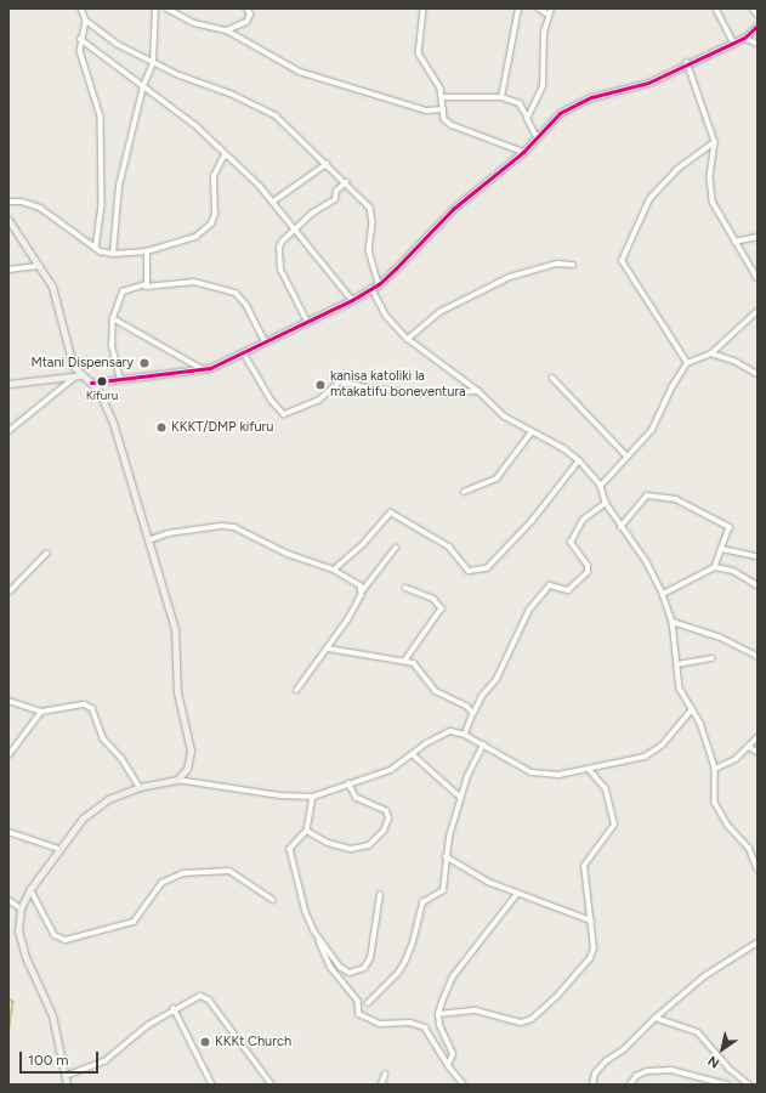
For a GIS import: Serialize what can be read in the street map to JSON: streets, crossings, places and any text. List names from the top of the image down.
{
  "places": [
    "Mtani Dispensary",
    "Kifuru",
    "kanisa katoliki la mtakatifu boneventura",
    "KKKT/DMP kifuru",
    "KKKt Church"
  ],
  "scale_bar": "100 m",
  "north": "bottom left"
}
